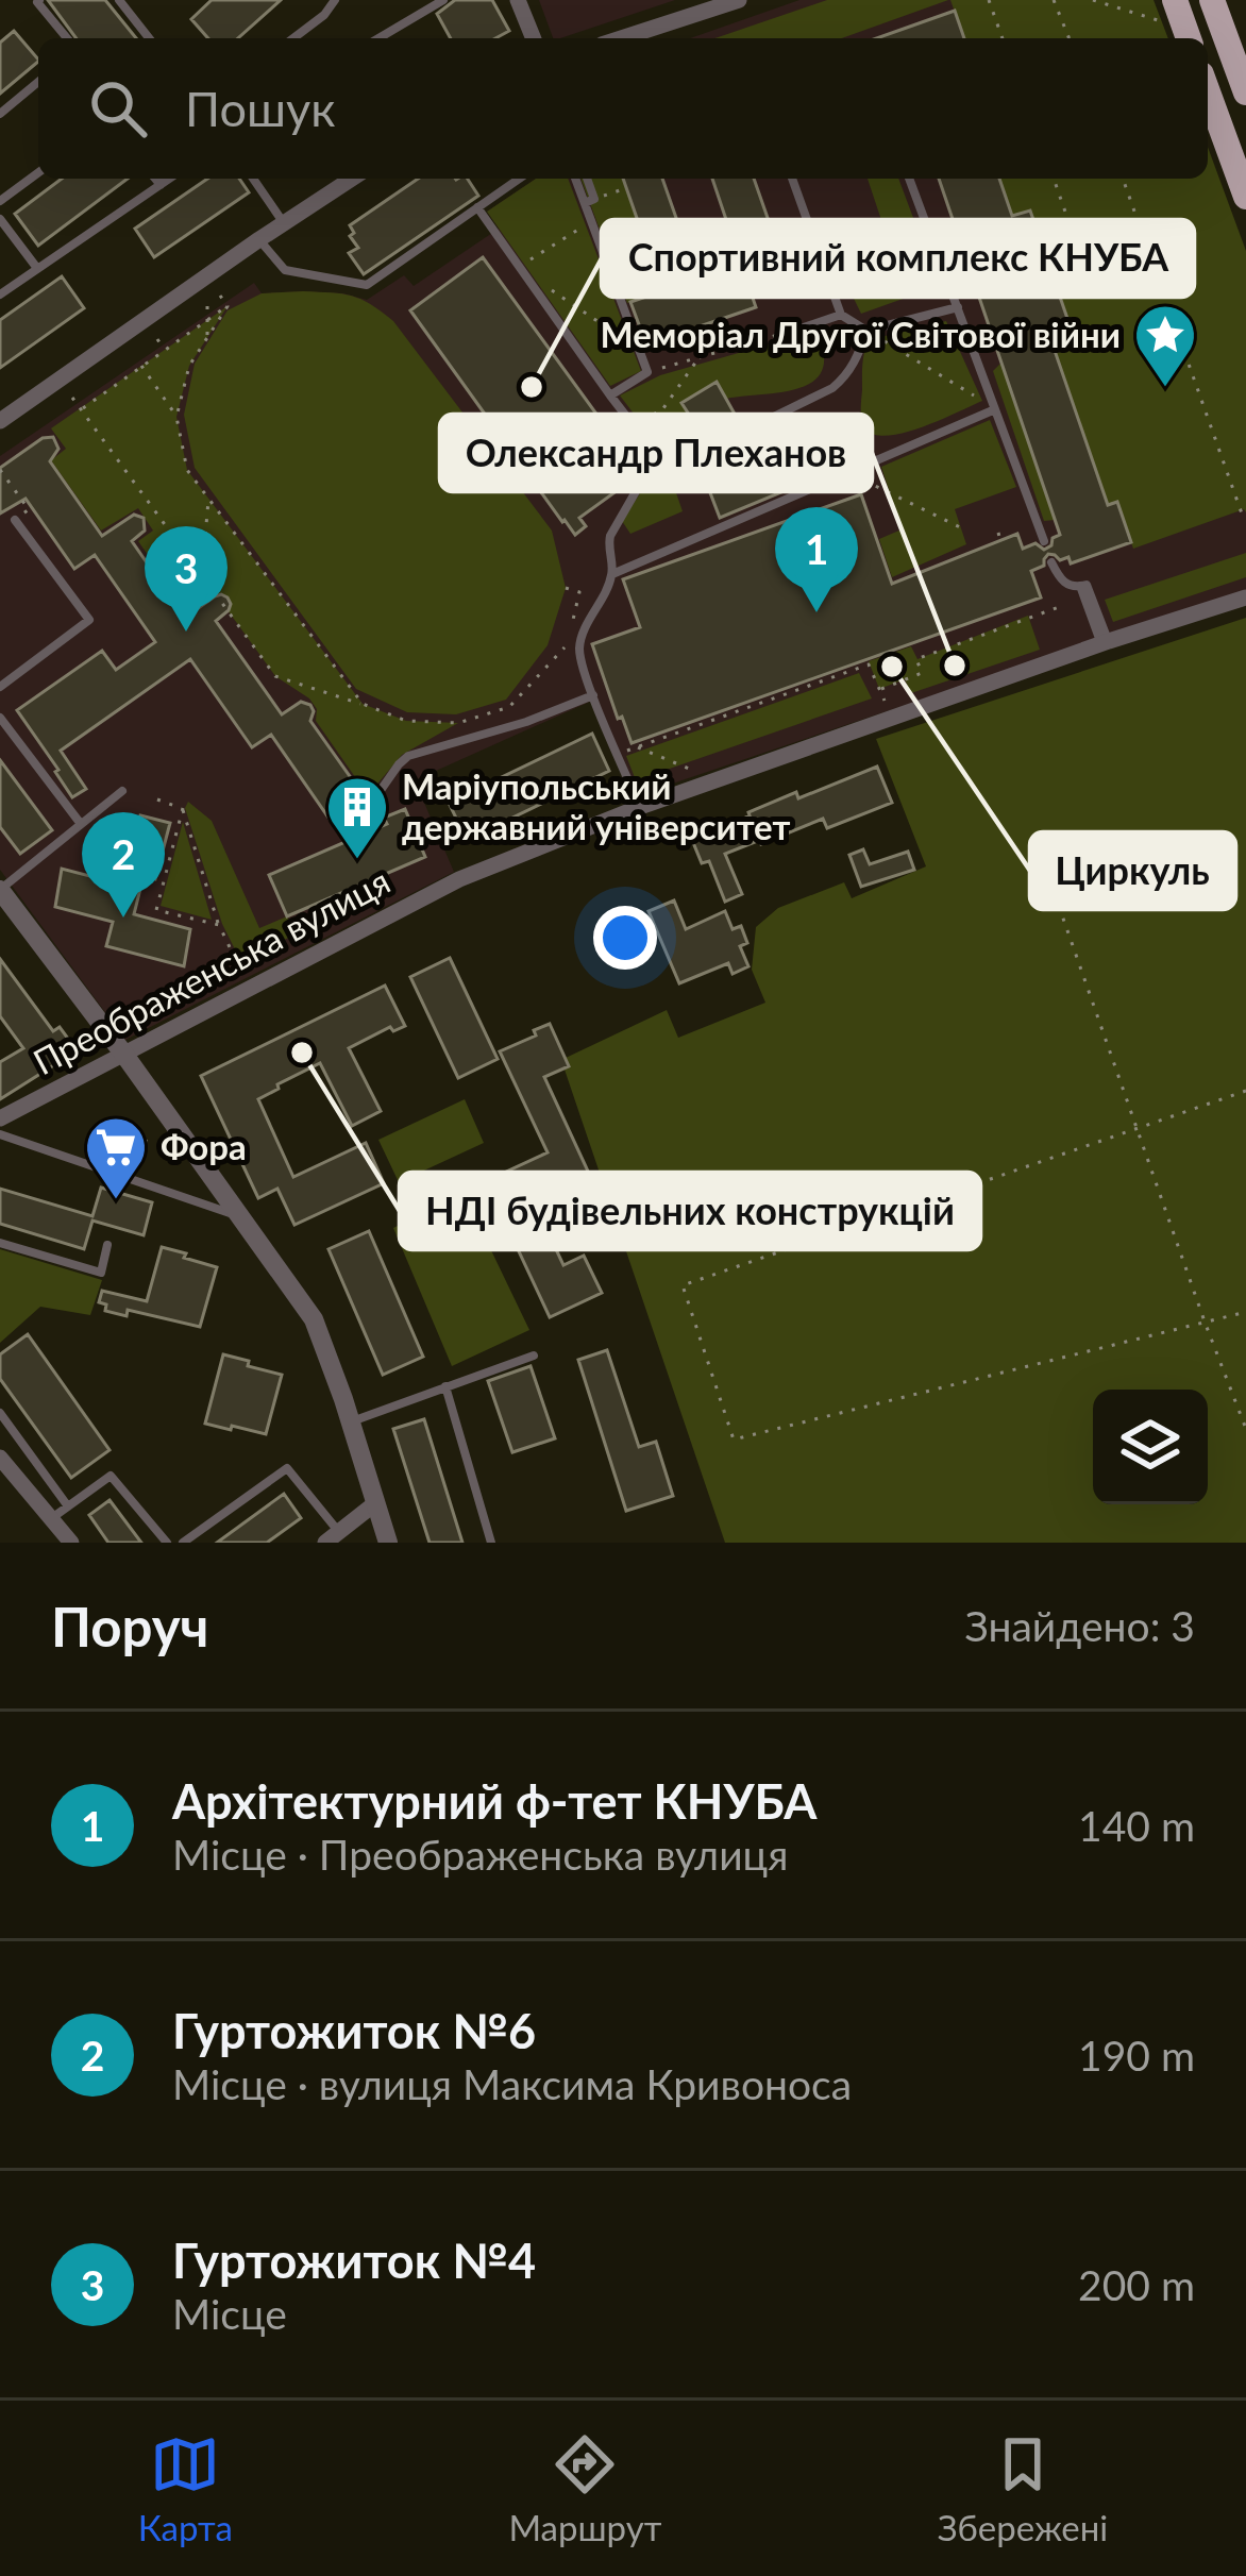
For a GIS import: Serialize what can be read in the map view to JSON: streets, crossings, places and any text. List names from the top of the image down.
{
  "streets": {
    "street": ["Преображенська вулиця"]
  },
  "places": {
    "other": [
      "Спортивний комплекс КНУБА",
      "Олександр Плеханов",
      "Циркуль",
      "НДІ будівельних конструкцій"
    ],
    "place": ["Меморіал Другої Світової війни"],
    "building": ["Маріупольський державний університет"],
    "supermarket": ["Фора"]
  },
  "page": {
    "search": "Пошук",
    "pins": ["1", "3", "2"],
    "heading": ["Поруч", "Знайдено: 3"],
    "list": [
      {
        "mark": "1",
        "name": "Архітектурний ф-тет КНУБА",
        "note": "Місце · Преображенська вулиця",
        "value": "140 m"
      },
      {
        "mark": "2",
        "name": "Гуртожиток №6",
        "note": "Місце · вулиця Максима Кривоноса",
        "value": "190 m"
      },
      {
        "mark": "3",
        "name": "Гуртожиток №4",
        "note": "Місце",
        "value": "200 m"
      }
    ],
    "nav": ["Карта", "Маршрут", "Збережені"]
  }
}
